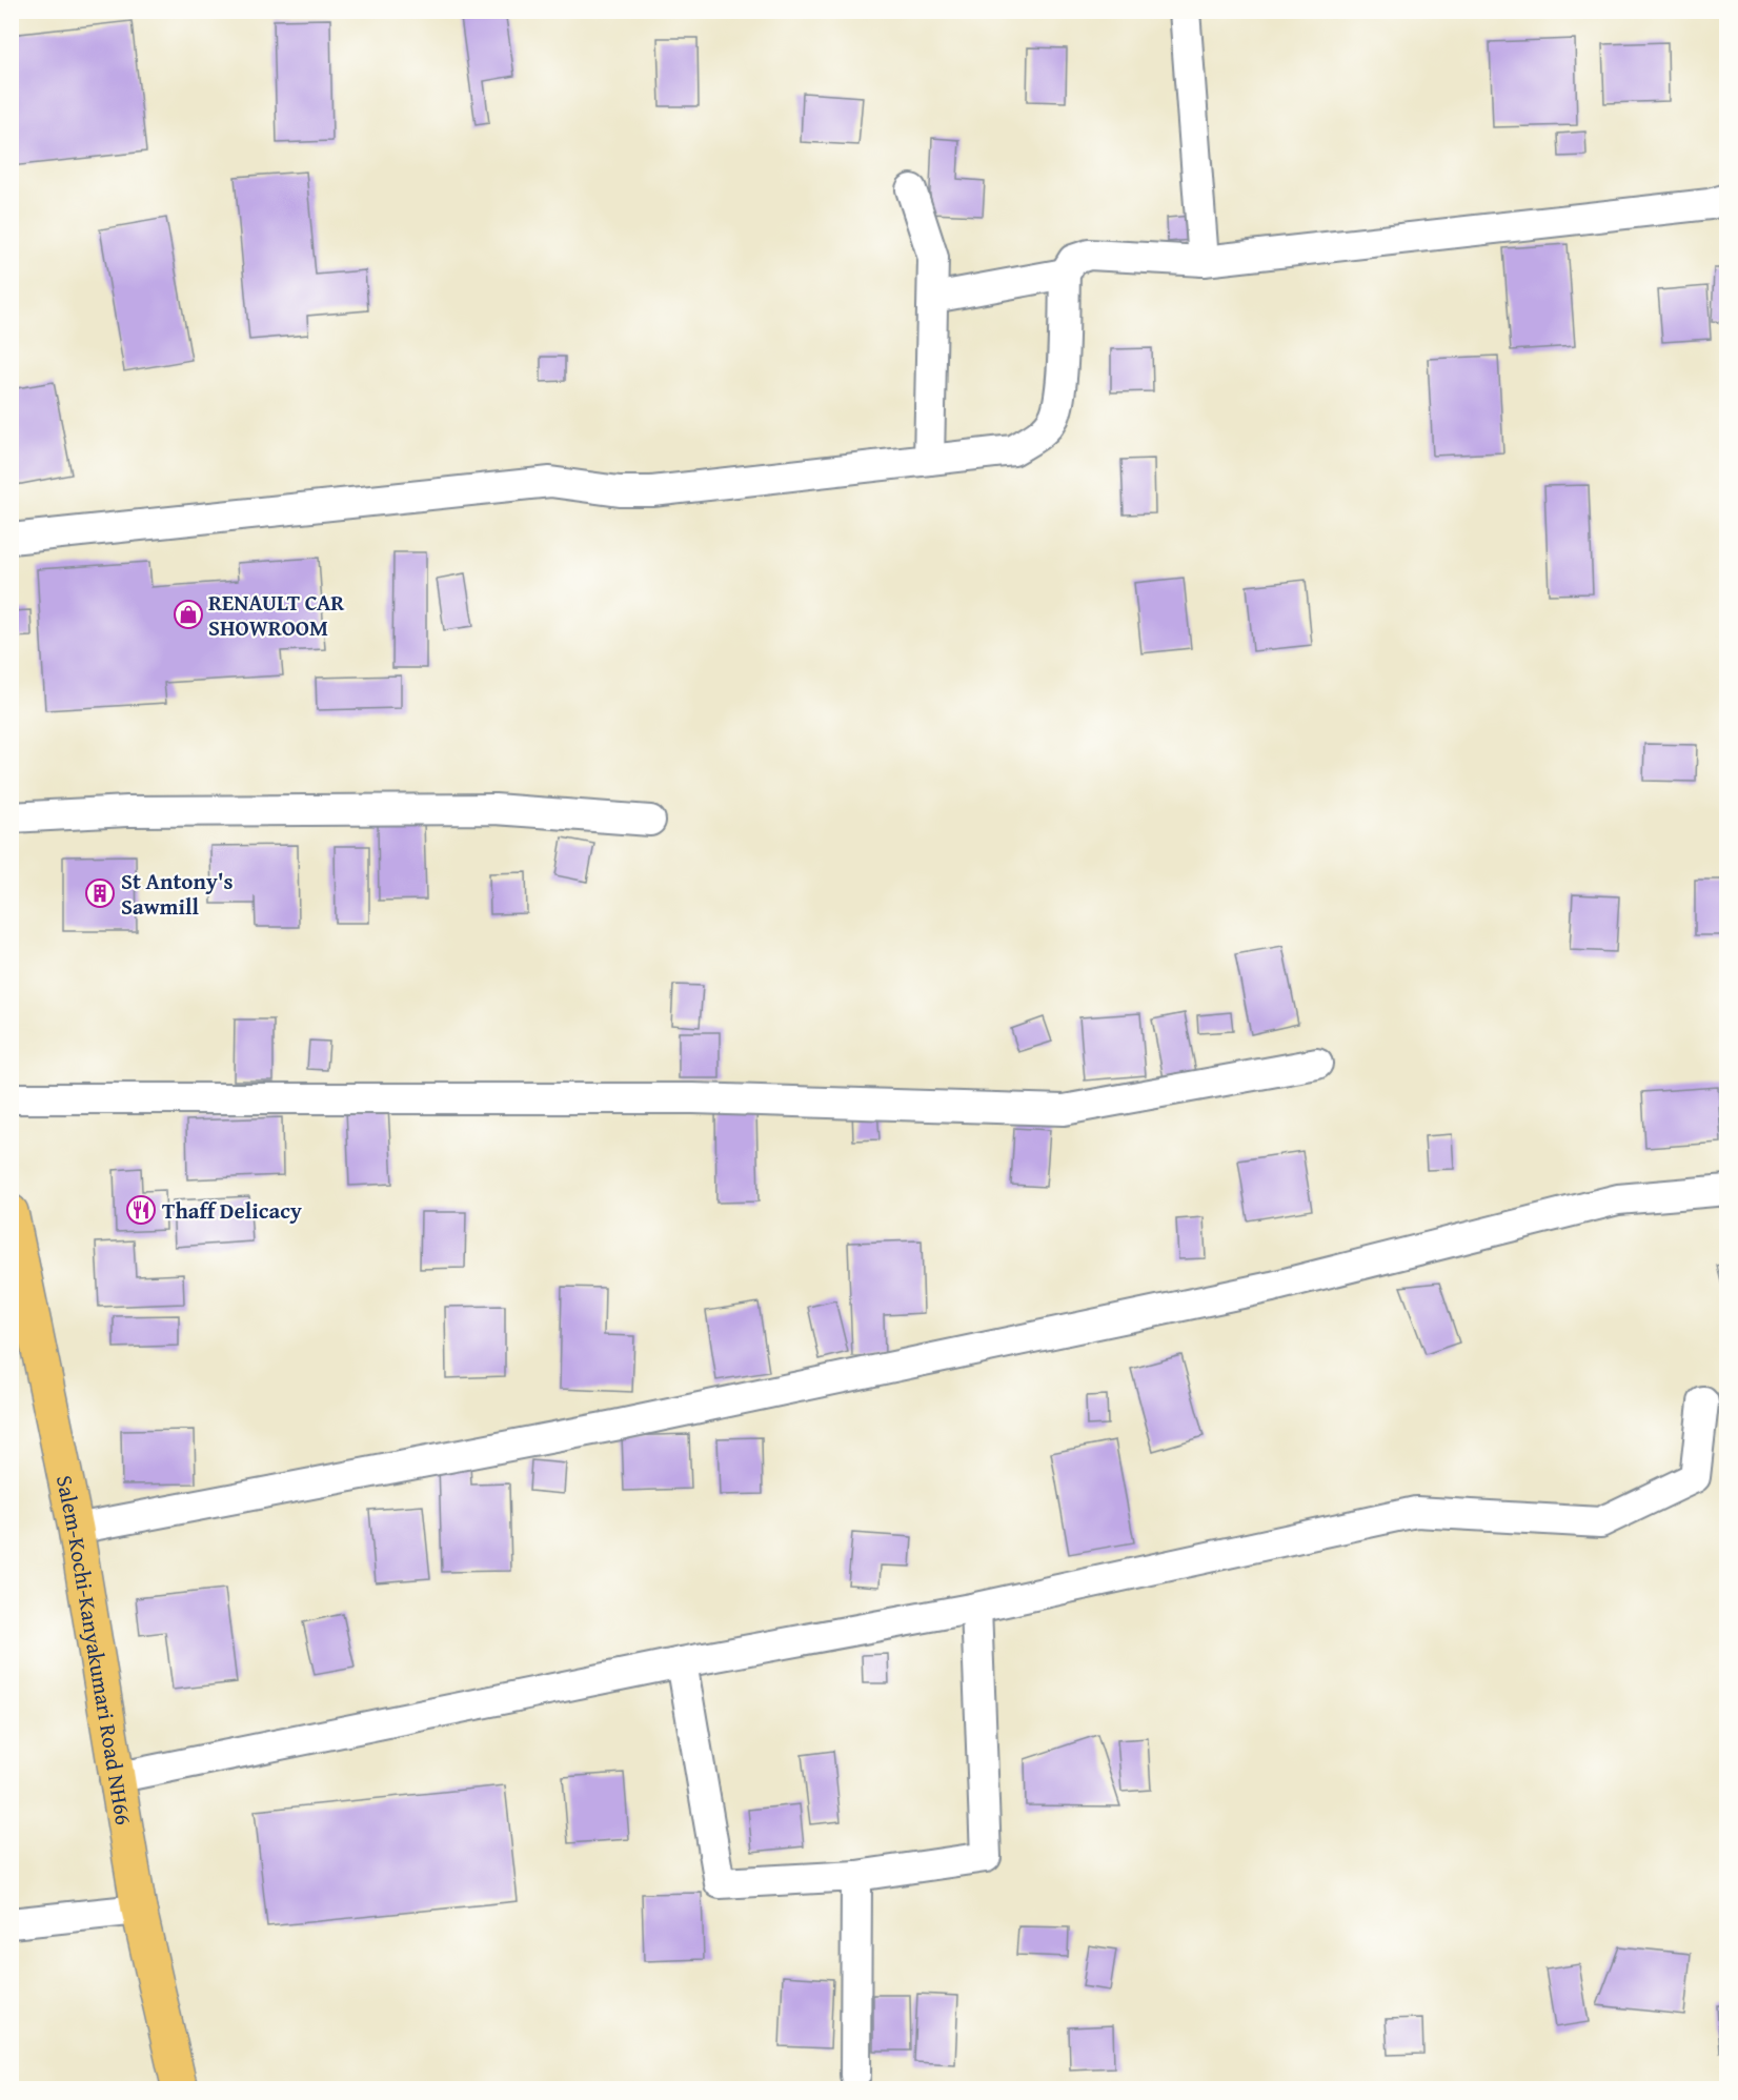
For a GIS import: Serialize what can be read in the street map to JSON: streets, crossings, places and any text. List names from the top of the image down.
{
  "streets": {
    "highway": ["Salem-Kochi-Kanyakumari Road NH66"]
  },
  "places": {
    "shop": ["RENAULT CAR SHOWROOM"],
    "building": ["St Antony's Sawmill"],
    "restaurant": ["Thaff Delicacy"]
  }
}
